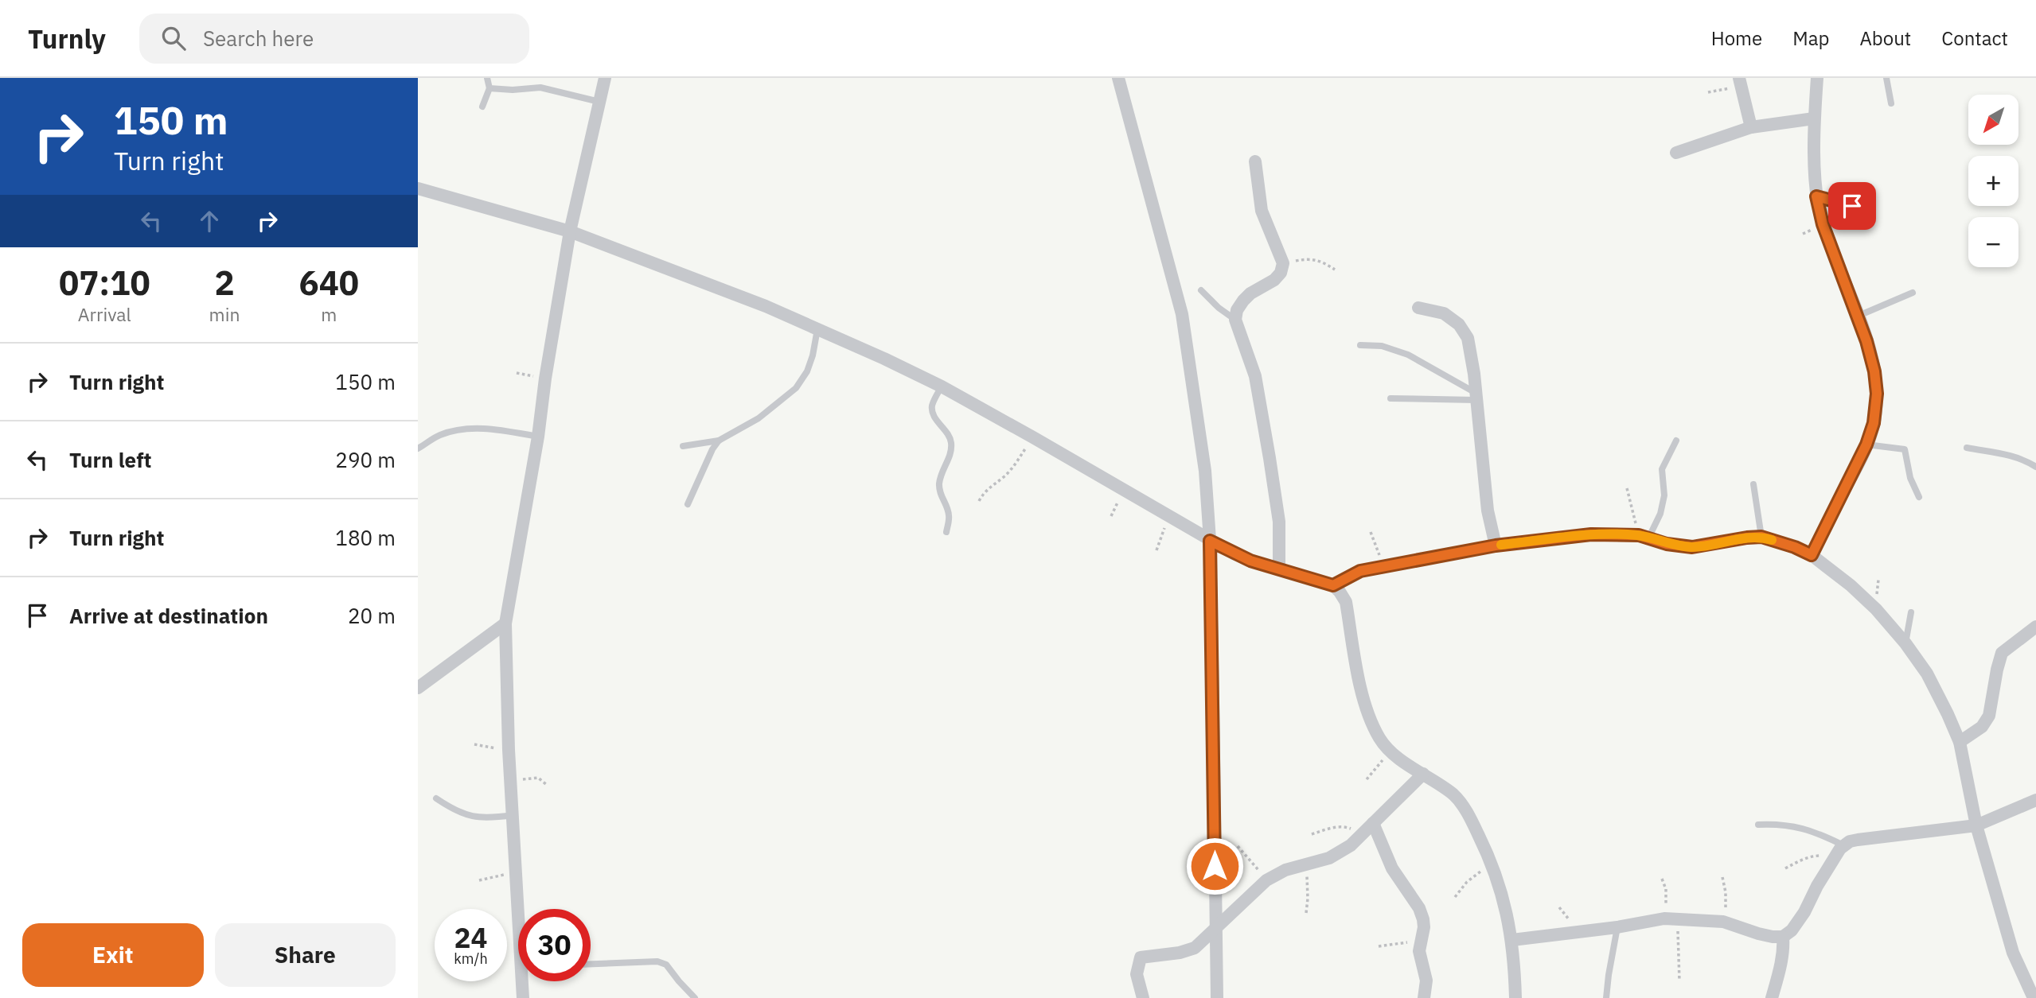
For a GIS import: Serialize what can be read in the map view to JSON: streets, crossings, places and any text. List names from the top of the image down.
{
  "north": "bottom left",
  "page": {
    "header": "Turnly",
    "search": "Search here",
    "nav": [
      "Home",
      "Map",
      "About",
      "Contact"
    ],
    "turn": ["150 m", "Turn right"],
    "map_buttons": ["+", "−"],
    "eta": [
      "07:10",
      "Arrival",
      "2",
      "min",
      "640",
      "m"
    ],
    "list": [
      {
        "name": "Turn right",
        "value": "150 m"
      },
      {
        "name": "Turn left",
        "value": "290 m"
      },
      {
        "name": "Turn right",
        "value": "180 m"
      },
      {
        "name": "Arrive at destination",
        "value": "20 m"
      }
    ],
    "speed": "24 km/h",
    "limit": "30",
    "buttons": ["Exit", "Share"]
  }
}
